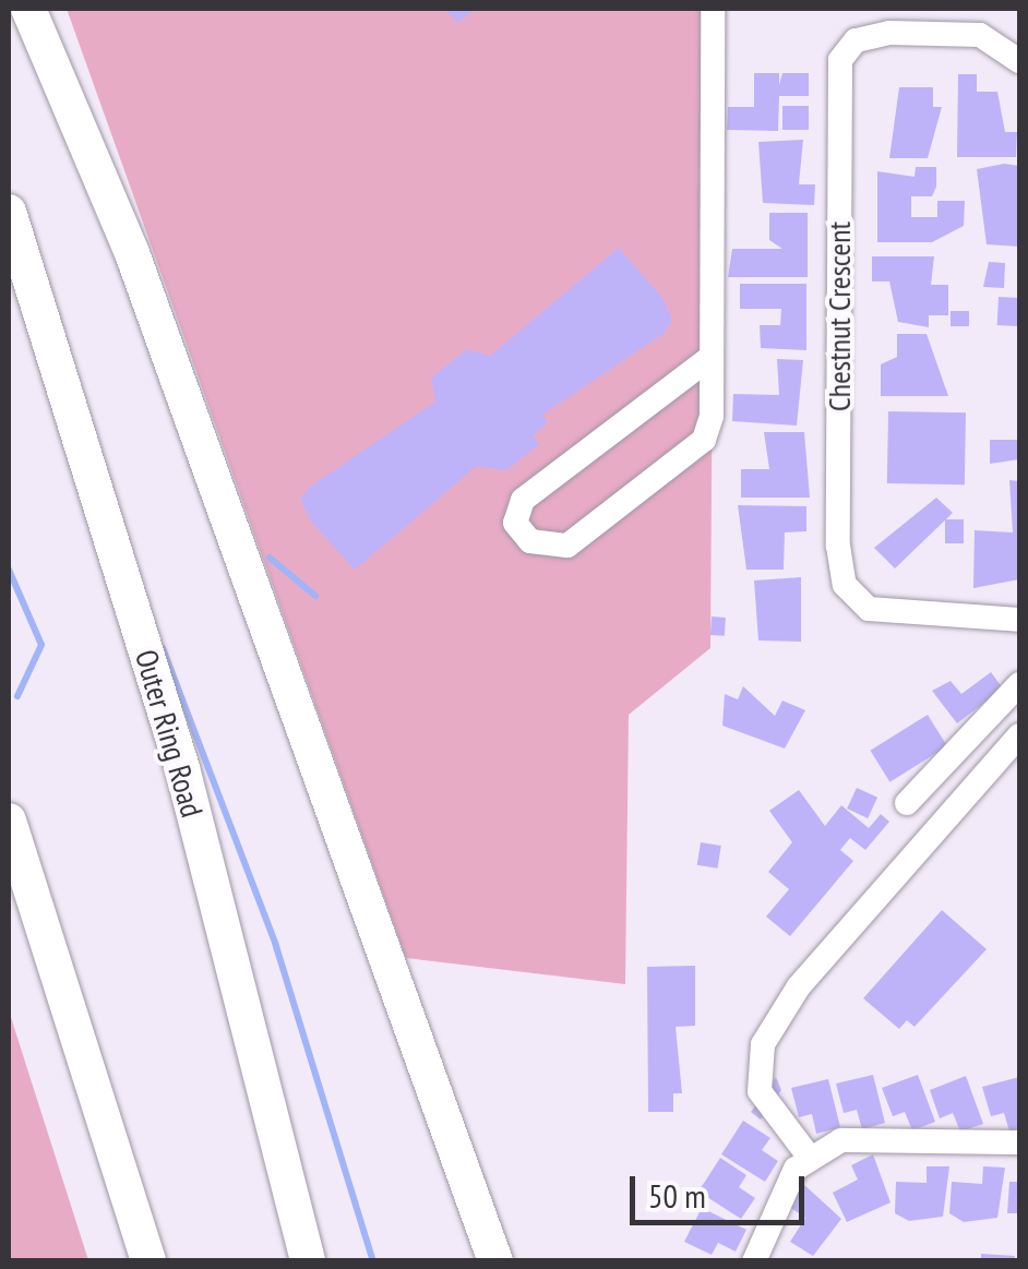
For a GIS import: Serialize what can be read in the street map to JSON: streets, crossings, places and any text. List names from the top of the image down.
{
  "streets": {
    "highway": ["Outer Ring Road"],
    "street": ["Chestnut Crescent"]
  },
  "scale_bar": "50 m"
}
